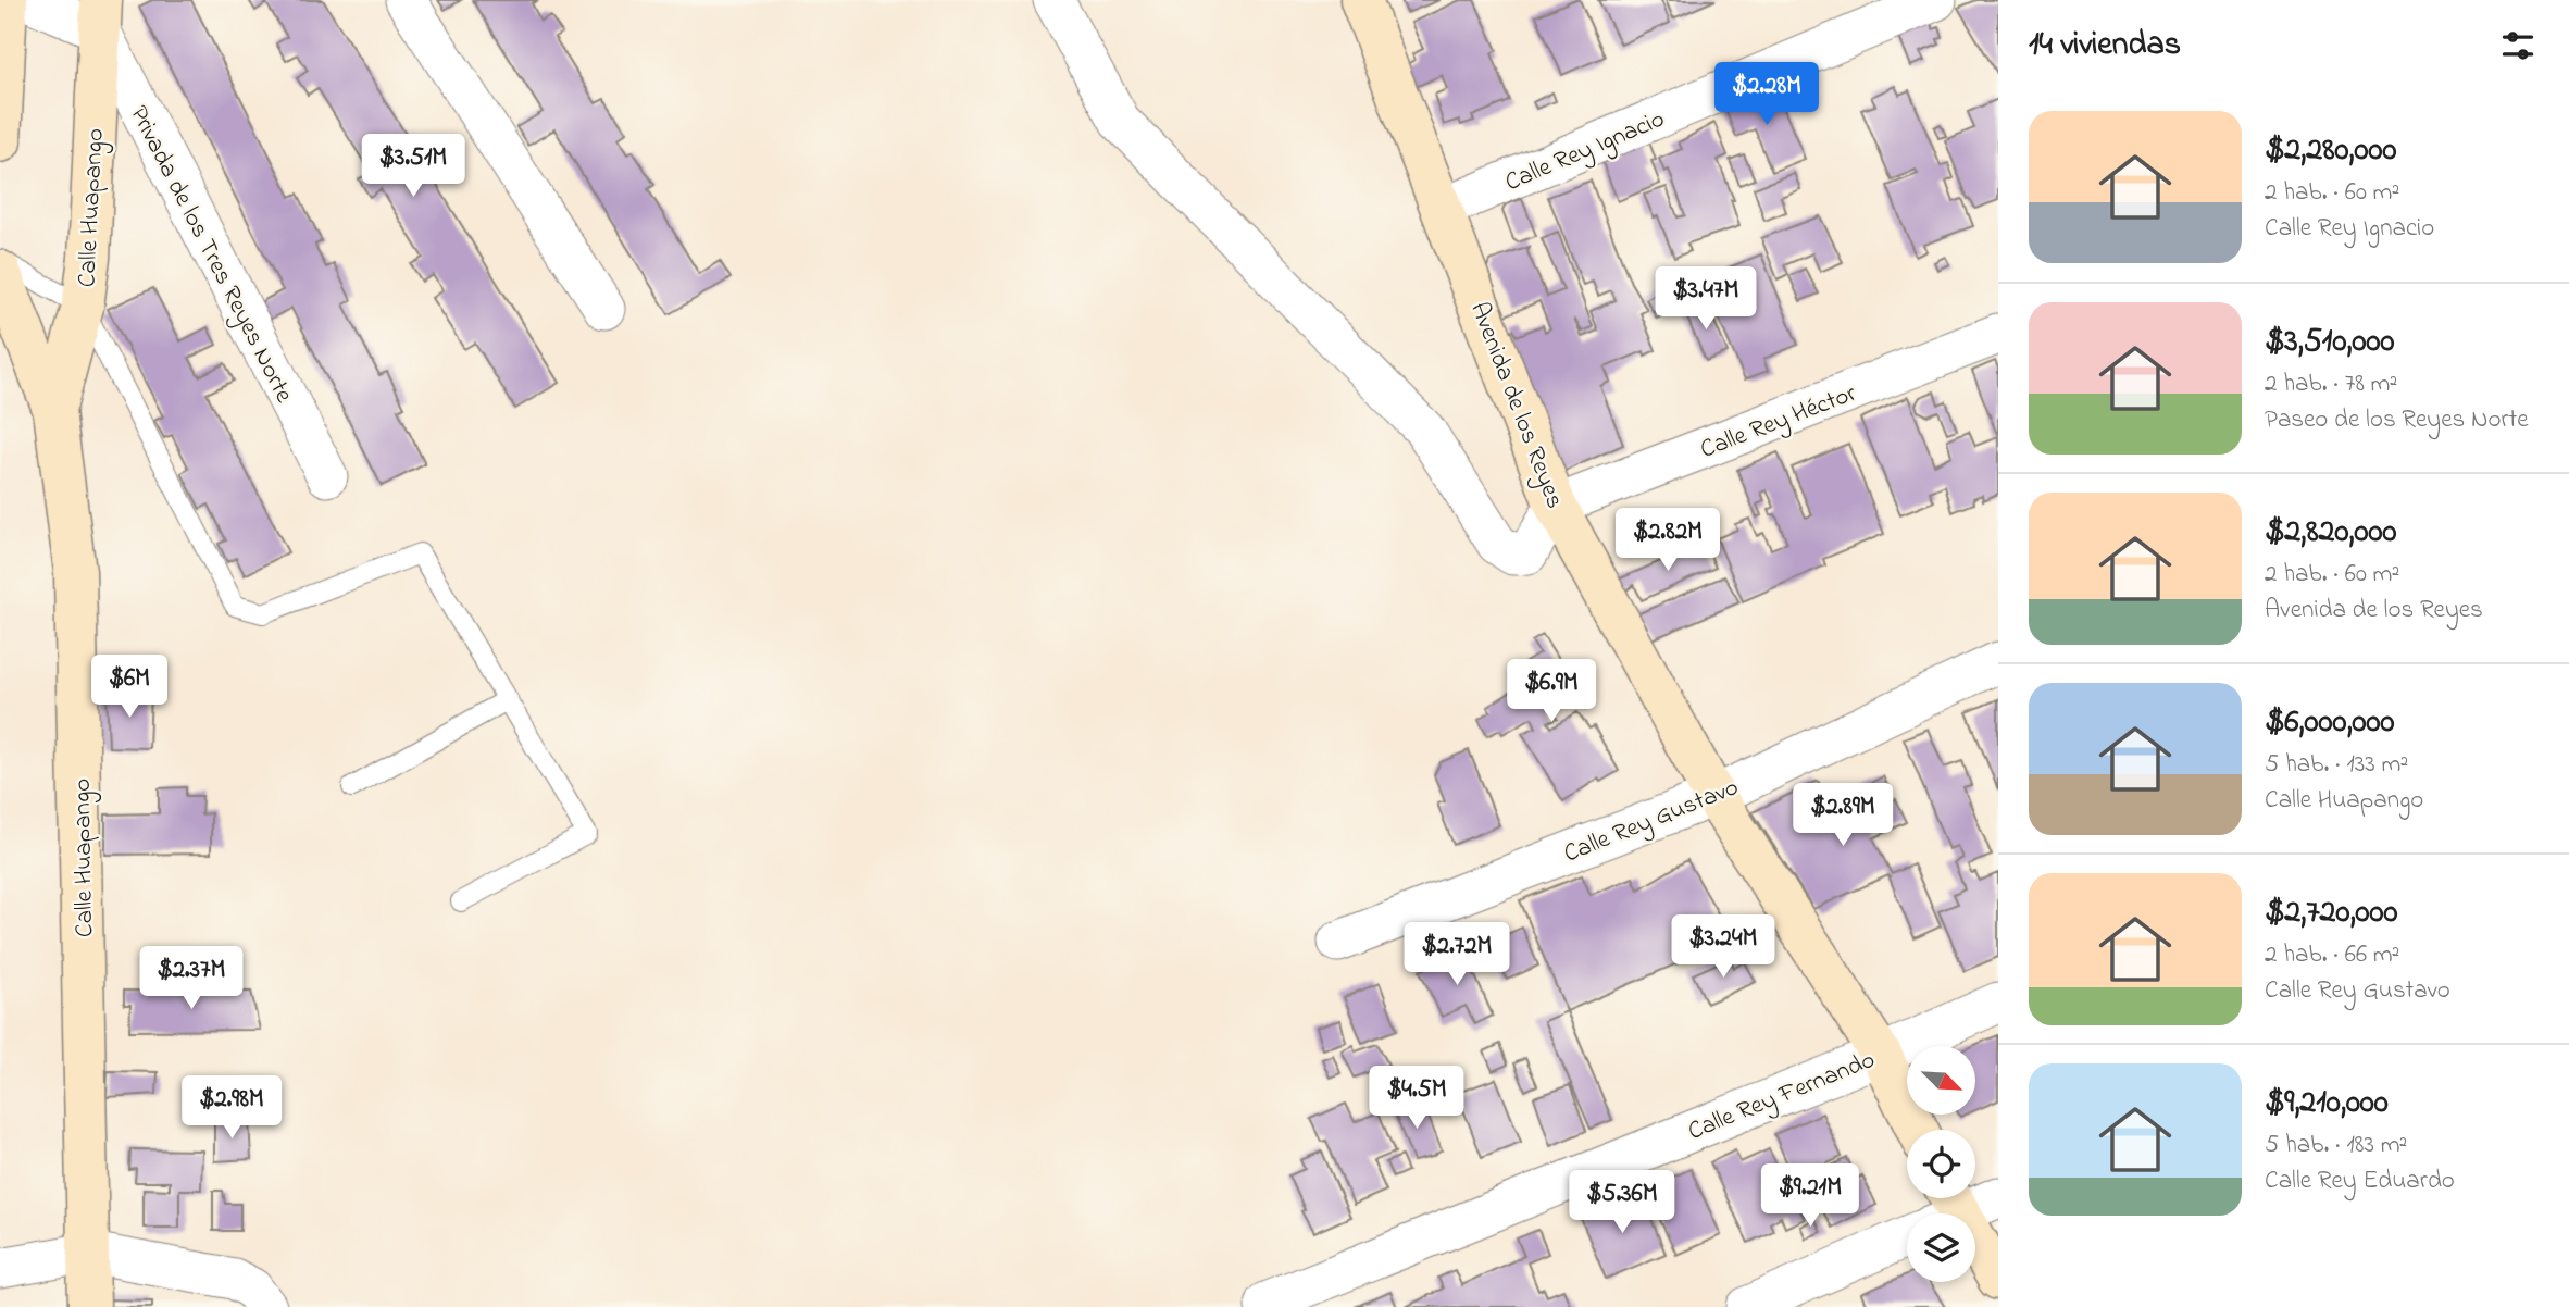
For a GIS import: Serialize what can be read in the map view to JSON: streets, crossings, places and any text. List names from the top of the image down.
{
  "streets": {
    "main road": ["Calle Huapango", "Avenida de los Reyes"],
    "street": [
      "Calle Rey Ignacio",
      "Privada de los Tres Reyes Norte",
      "Calle Rey Héctor",
      "Calle Rey Gustavo",
      "Calle Rey Fernando"
    ]
  },
  "crossings": [
    ["Calle Rey Ignacio", "Avenida de los Reyes"],
    ["Calle Huapango", "Privada de los Tres Reyes Norte"],
    ["Avenida de los Reyes", "Calle Rey Héctor"],
    ["Avenida de los Reyes", "Calle Rey Gustavo"],
    ["Avenida de los Reyes", "Calle Rey Fernando"]
  ],
  "north": "bottom right",
  "page": {
    "heading": "14 viviendas",
    "price": [
      "$2.28M",
      "$3.51M",
      "$3.47M",
      "$2.82M",
      "$6M",
      "$6.9M",
      "$2.89M",
      "$3.24M",
      "$2.72M",
      "$2.37M",
      "$4.5M",
      "$2.98M",
      "$9.21M",
      "$5.36M"
    ],
    "list": [
      {
        "name": "$2,280,000",
        "note": "2 hab. · 60 m² · Calle Rey Ignacio"
      },
      {
        "name": "$3,510,000",
        "note": "2 hab. · 78 m² · Paseo de los Reyes Norte"
      },
      {
        "name": "$2,820,000",
        "note": "2 hab. · 60 m² · Avenida de los Reyes"
      },
      {
        "name": "$6,000,000",
        "note": "5 hab. · 133 m² · Calle Huapango"
      },
      {
        "name": "$2,720,000",
        "note": "2 hab. · 66 m² · Calle Rey Gustavo"
      },
      {
        "name": "$9,210,000",
        "note": "5 hab. · 183 m² · Calle Rey Eduardo"
      }
    ]
  }
}
